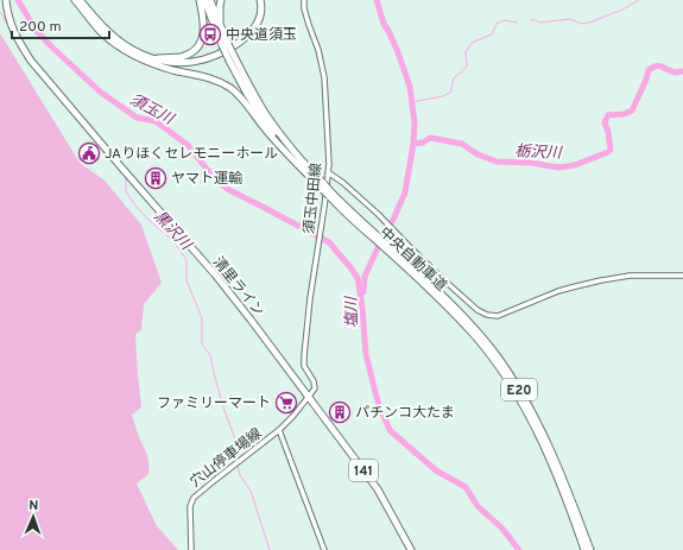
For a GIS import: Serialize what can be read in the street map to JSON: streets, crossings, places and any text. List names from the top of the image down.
{
  "streets": {
    "highway": [
      "中央自動車道",
      "清里ライン",
      "E20",
      "141"
    ],
    "main road": ["須玉中田線", "穴山停車場線"]
  },
  "crossings": [
    ["須玉中田線", "清里ライン"],
    ["須玉中田線", "穴山停車場線"],
    ["清里ライン", "穴山停車場線"]
  ],
  "water": [
    "須玉川",
    "栃沢川",
    "黒沢川",
    "塩川"
  ],
  "places": {
    "bus stop": ["中央道須玉"],
    "public building": ["JAりほくセレモニーホール"],
    "building": ["ヤマト運輸", "パチンコ大たま"],
    "supermarket": ["ファミリーマート"]
  },
  "scale_bar": "200 m",
  "north": "top"
}
